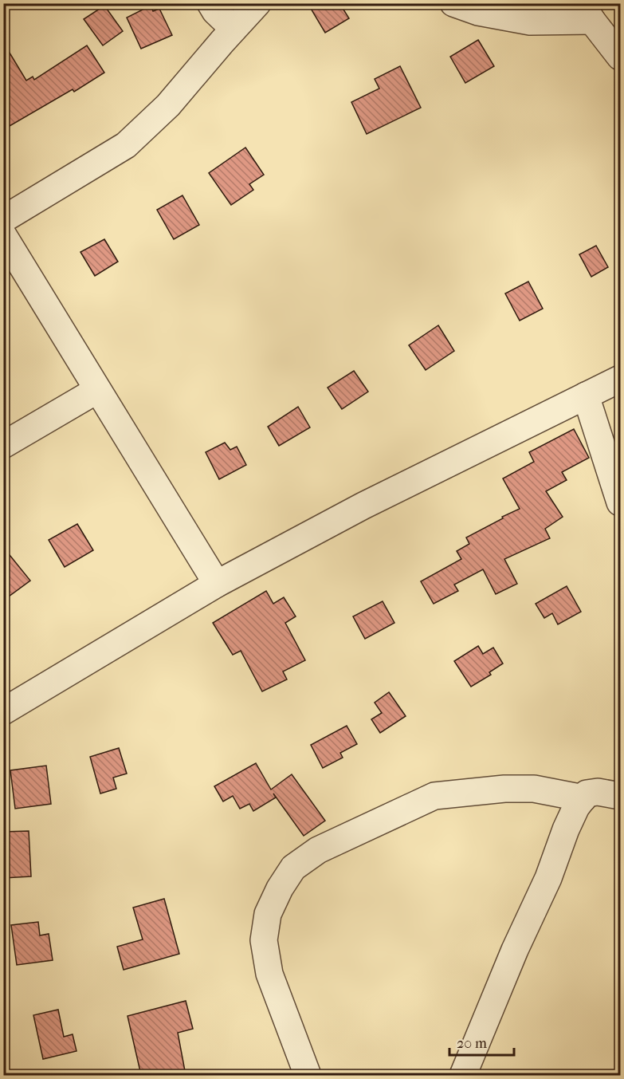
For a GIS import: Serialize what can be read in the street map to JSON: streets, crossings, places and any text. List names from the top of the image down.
{
  "scale_bar": "20 m"
}
